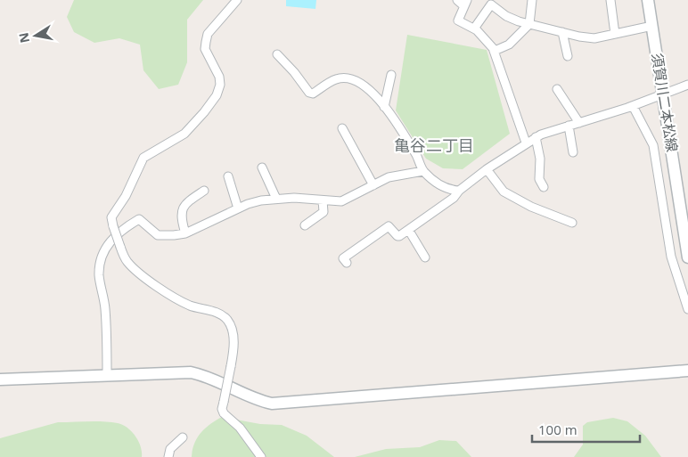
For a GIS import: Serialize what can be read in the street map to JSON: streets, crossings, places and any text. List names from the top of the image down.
{
  "streets": {
    "street": ["須賀川二本松線"]
  },
  "districts": ["亀谷二丁目"],
  "scale_bar": "100 m",
  "north": "left"
}
